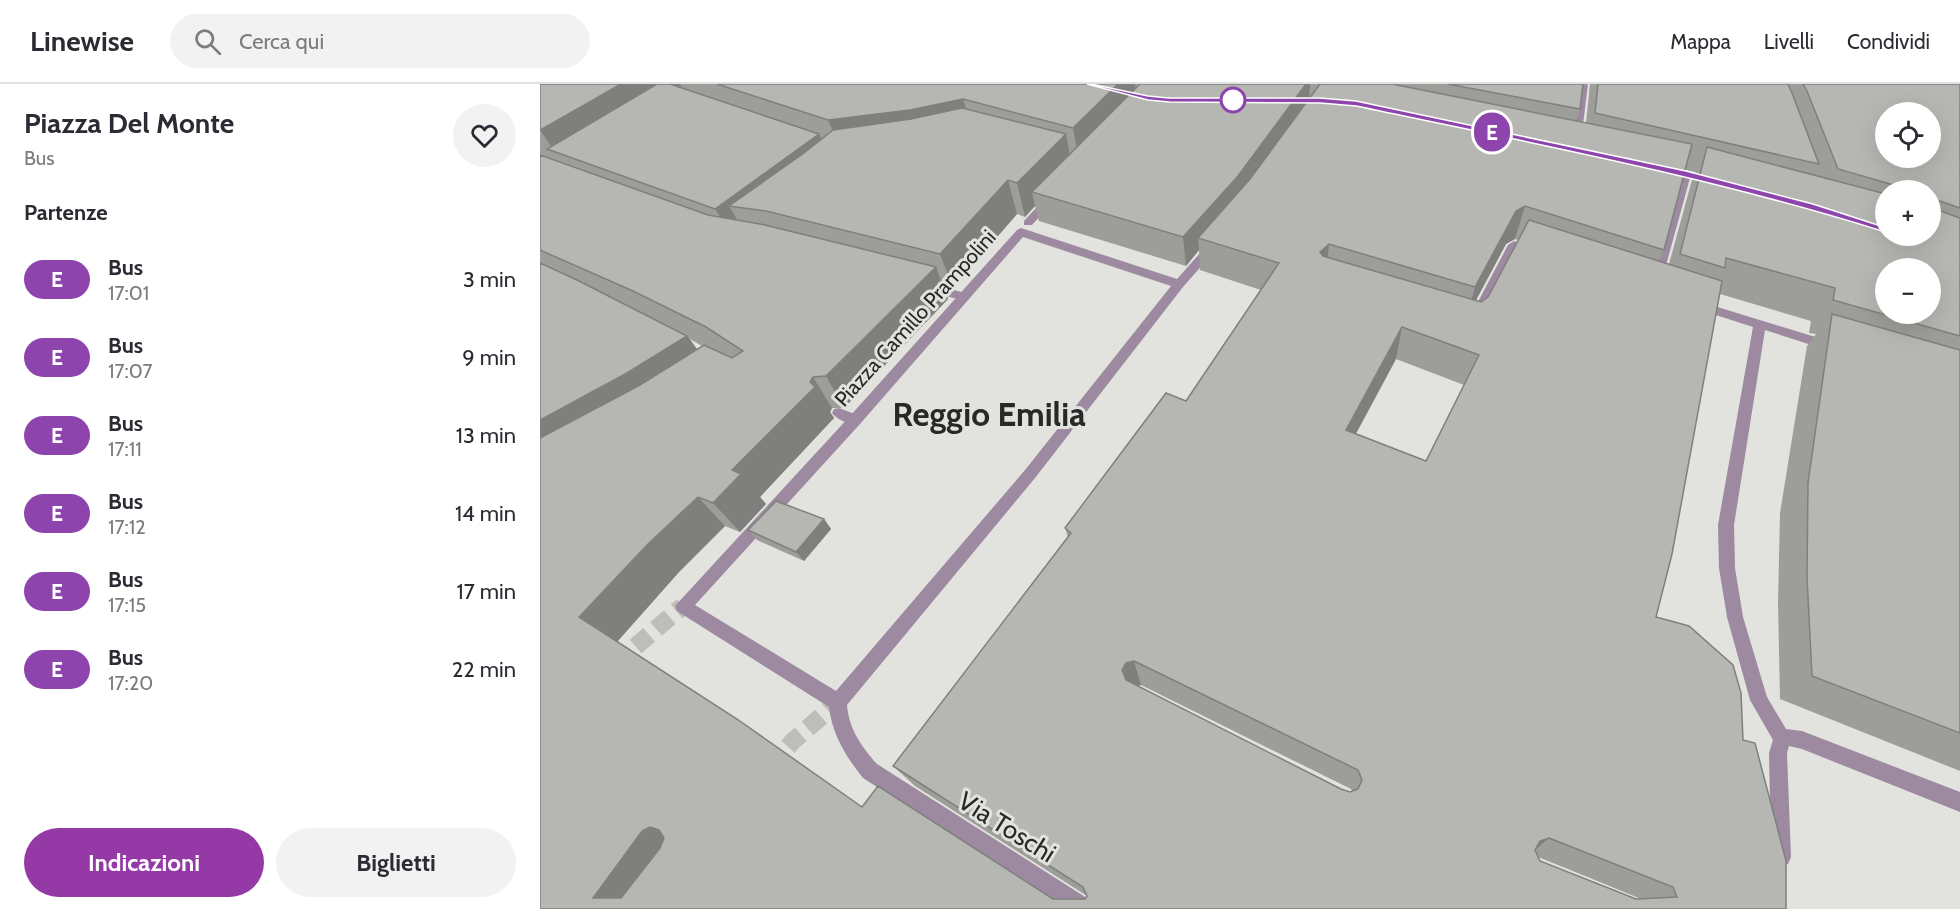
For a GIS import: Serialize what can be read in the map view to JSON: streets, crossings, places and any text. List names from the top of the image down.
{
  "streets": {
    "street": ["Piazza Camillo Prampolini", "Via Toschi"]
  },
  "crossings": [
    ["Piazza Camillo Prampolini", "Via Toschi"]
  ],
  "districts": ["Reggio Emilia"],
  "lines": ["bus line E"],
  "page": {
    "header": "Linewise",
    "search": "Cerca qui",
    "nav": ["Mappa", "Livelli", "Condividi"],
    "heading": [
      ["Piazza Del Monte", "Bus"],
      "Partenze"
    ],
    "on_map": "E",
    "map_buttons": ["+", "−"],
    "list": [
      {
        "mark": "E",
        "name": "Bus",
        "note": "17:01",
        "value": "3 min"
      },
      {
        "mark": "E",
        "name": "Bus",
        "note": "17:07",
        "value": "9 min"
      },
      {
        "mark": "E",
        "name": "Bus",
        "note": "17:11",
        "value": "13 min"
      },
      {
        "mark": "E",
        "name": "Bus",
        "note": "17:12",
        "value": "14 min"
      },
      {
        "mark": "E",
        "name": "Bus",
        "note": "17:15",
        "value": "17 min"
      },
      {
        "mark": "E",
        "name": "Bus",
        "note": "17:20",
        "value": "22 min"
      }
    ],
    "buttons": ["Indicazioni", "Biglietti"]
  }
}
